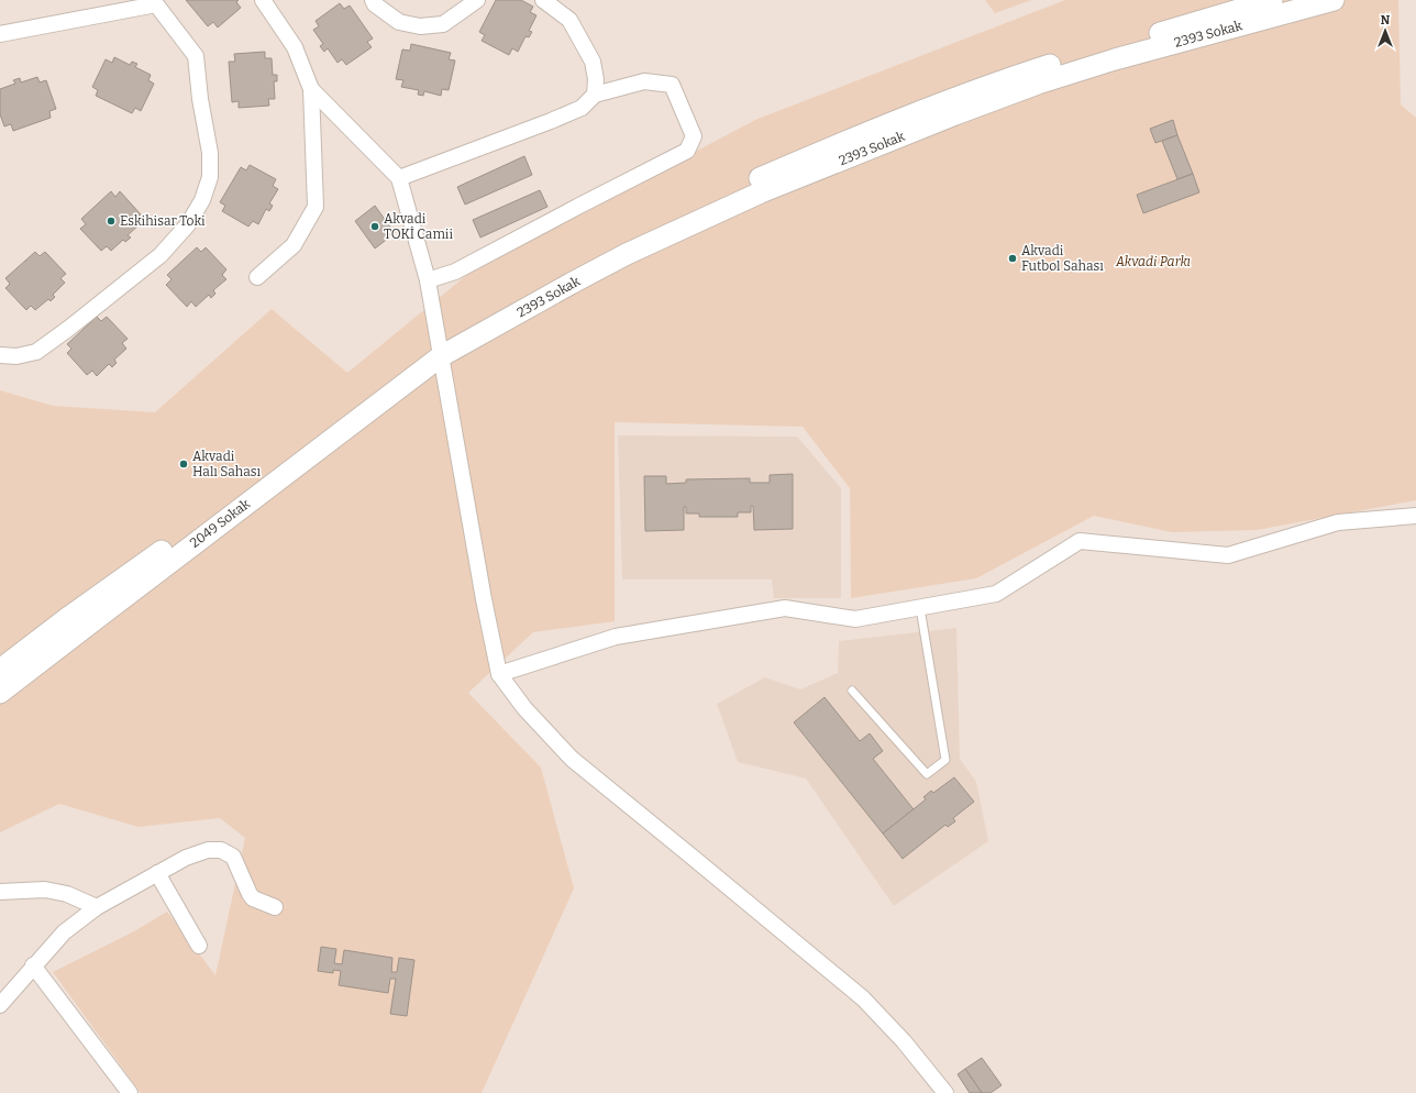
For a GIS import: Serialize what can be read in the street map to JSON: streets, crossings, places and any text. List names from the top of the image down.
{
  "streets": {
    "main road": ["2393 Sokak", "2049 Sokak"]
  },
  "crossings": [
    ["2393 Sokak", "2049 Sokak"]
  ],
  "parks": ["Akvadi Parkı"],
  "places": [
    "Eskihisar Toki",
    "Akvadi TOKİ Camii",
    "Akvadi Futbol Sahası",
    "Akvadi Halı Sahası"
  ],
  "north": "top"
}
